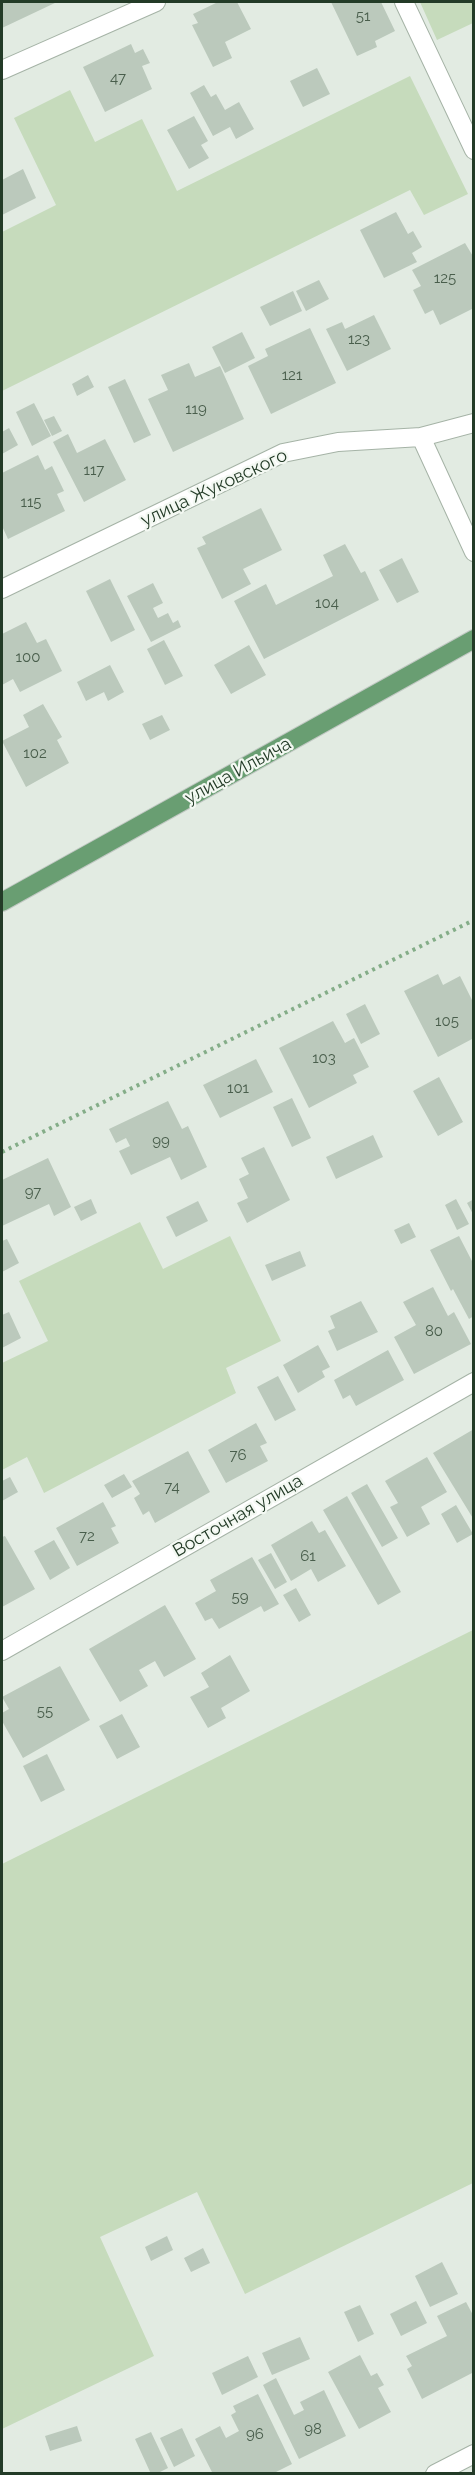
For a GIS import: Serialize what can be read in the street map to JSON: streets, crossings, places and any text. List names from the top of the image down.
{
  "streets": {
    "main road": ["улица Ильича"],
    "street": ["улица Жуковского", "Восточная улица"]
  },
  "house_numbers": [
    "51",
    "47",
    "125",
    "123",
    "121",
    "119",
    "117",
    "115",
    "104",
    "100",
    "102",
    "105",
    "103",
    "101",
    "99",
    "97",
    "80",
    "76",
    "74",
    "72",
    "61",
    "59",
    "55",
    "98",
    "96"
  ]
}
